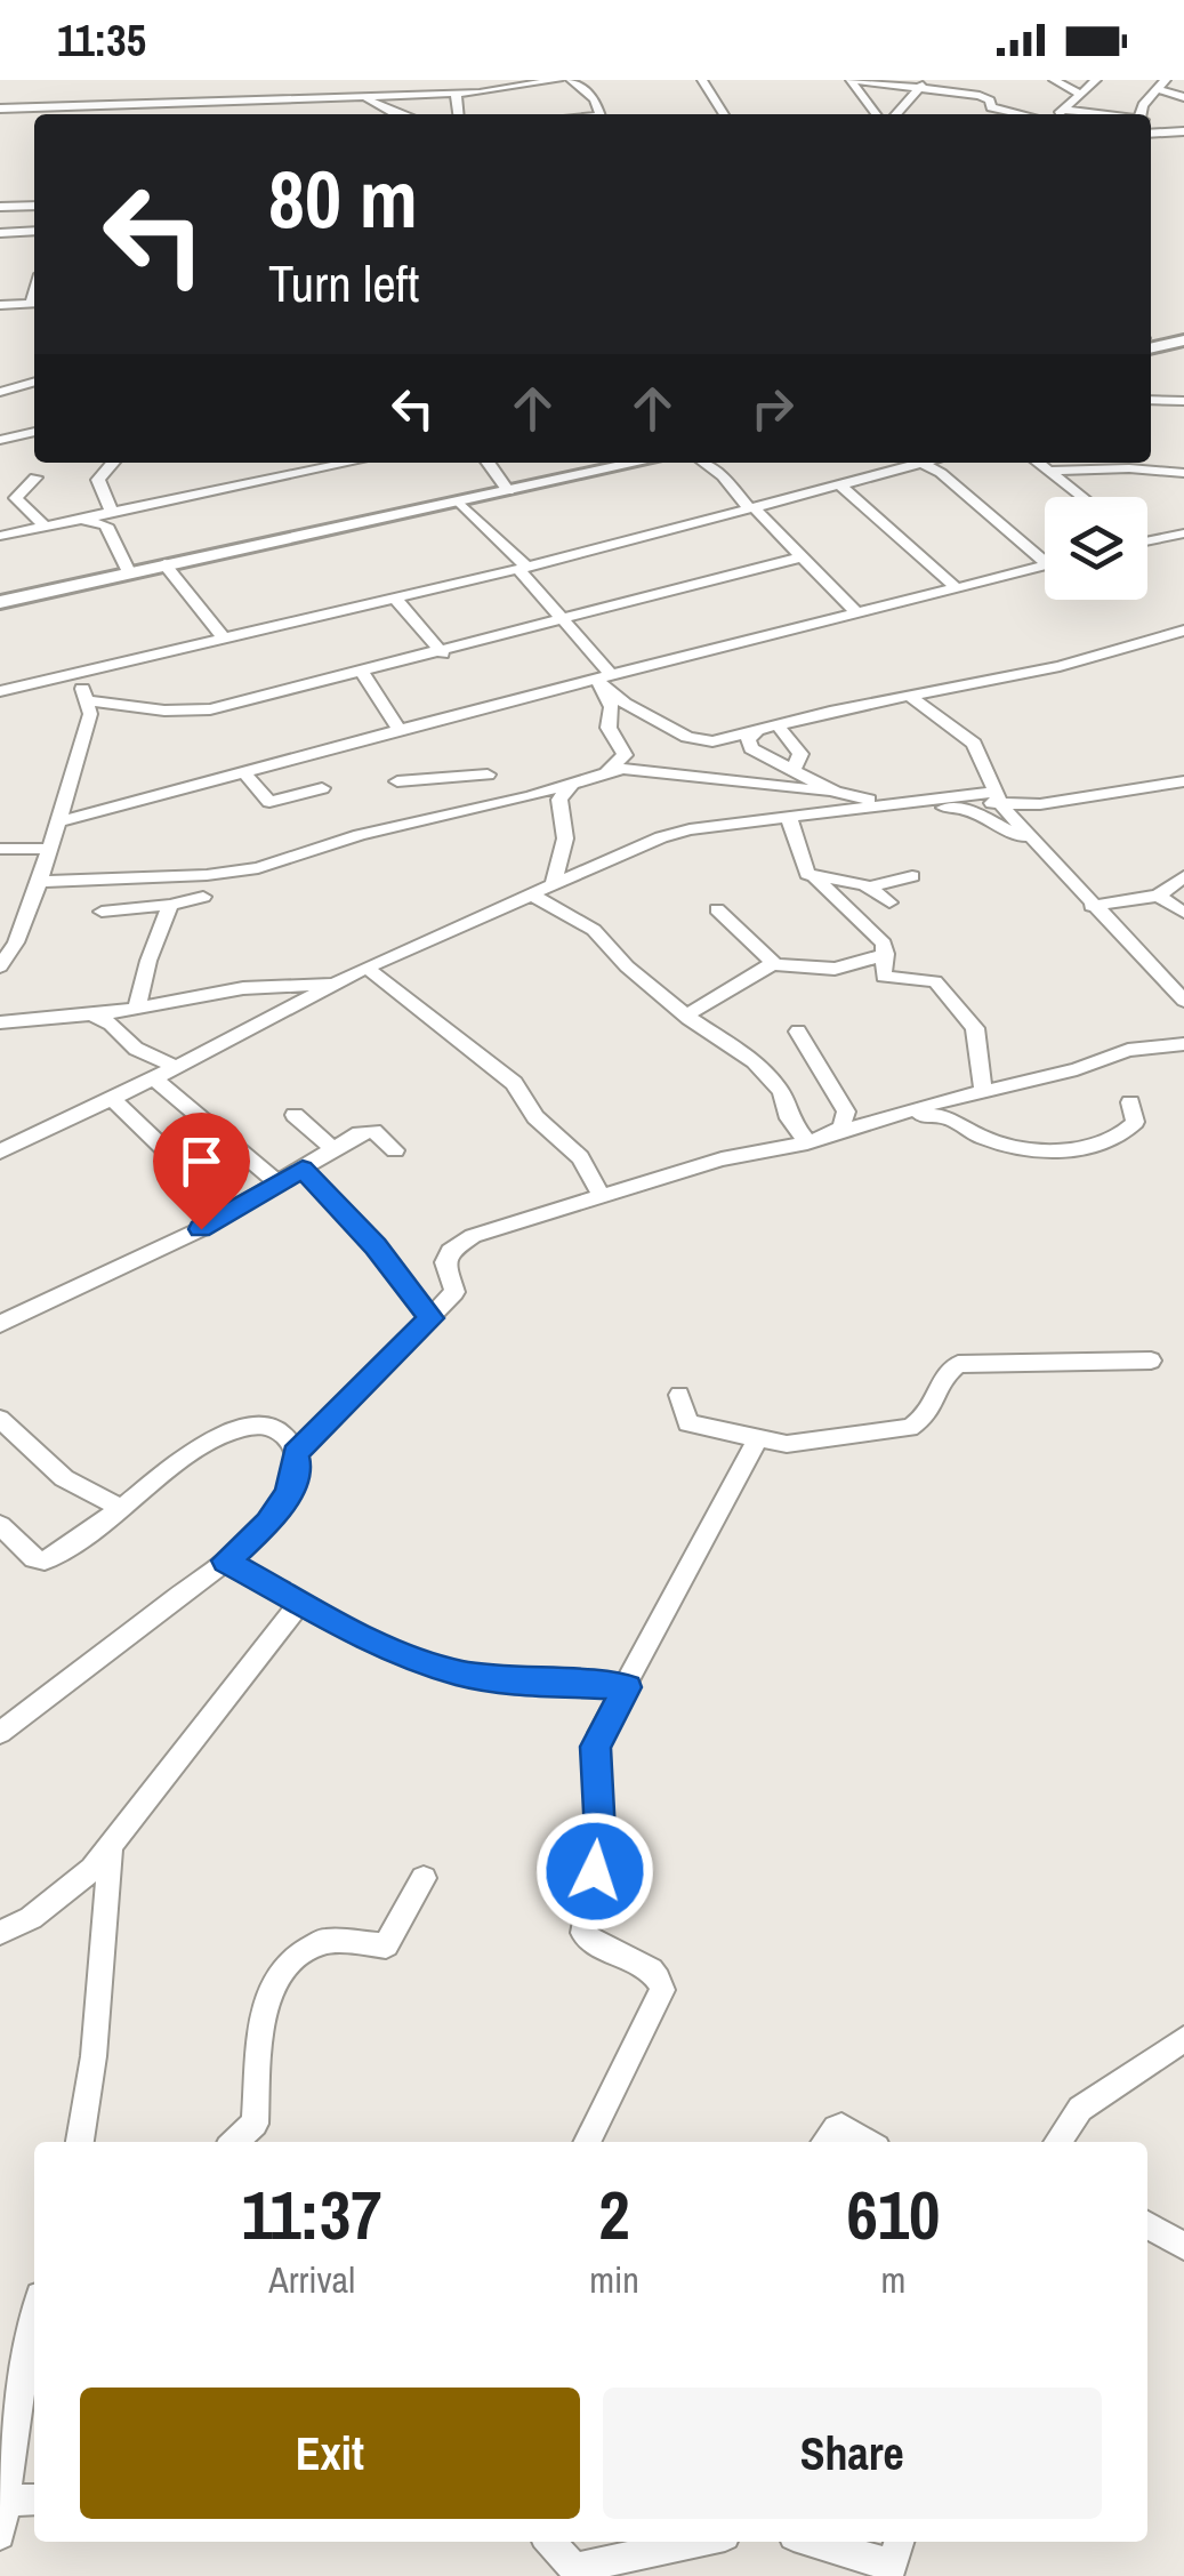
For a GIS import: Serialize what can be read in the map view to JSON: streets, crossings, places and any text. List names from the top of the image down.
{
  "page": {
    "status": "11:35",
    "turn": ["80 m", "Turn left"],
    "eta": [
      "11:37",
      "Arrival",
      "2",
      "min",
      "610",
      "m"
    ],
    "buttons": ["Exit", "Share"]
  }
}
